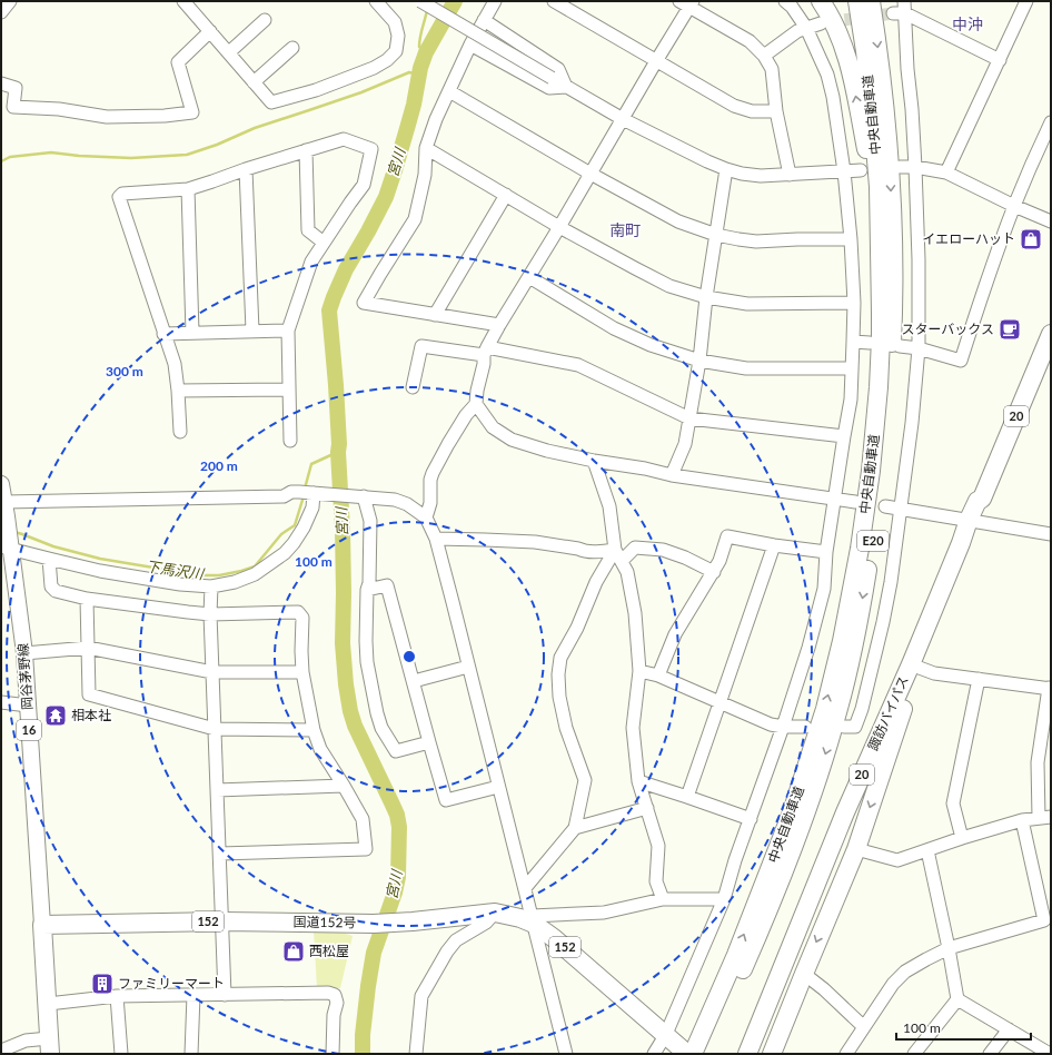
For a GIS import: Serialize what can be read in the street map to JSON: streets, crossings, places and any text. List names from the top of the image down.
{
  "streets": {
    "highway": [
      "中央自動車道",
      "20",
      "E20",
      "諏訪バイパス",
      "152",
      "国道152号"
    ],
    "main road": ["岡谷茅野線", "16"]
  },
  "crossings": [
    ["中央自動車道", "国道152号"],
    ["20", "諏訪バイパス"],
    ["岡谷茅野線", "国道152号"]
  ],
  "districts": ["中沖", "南町"],
  "water": ["宮川", "下馬沢川"],
  "places": {
    "shop": ["イエローハット", "西松屋"],
    "cafe": ["スターバックス"],
    "temple": ["相本社"],
    "building": ["ファミリーマート"]
  },
  "scale_bar": "100 m",
  "rings": ["300 m", "200 m", "100 m"]
}
